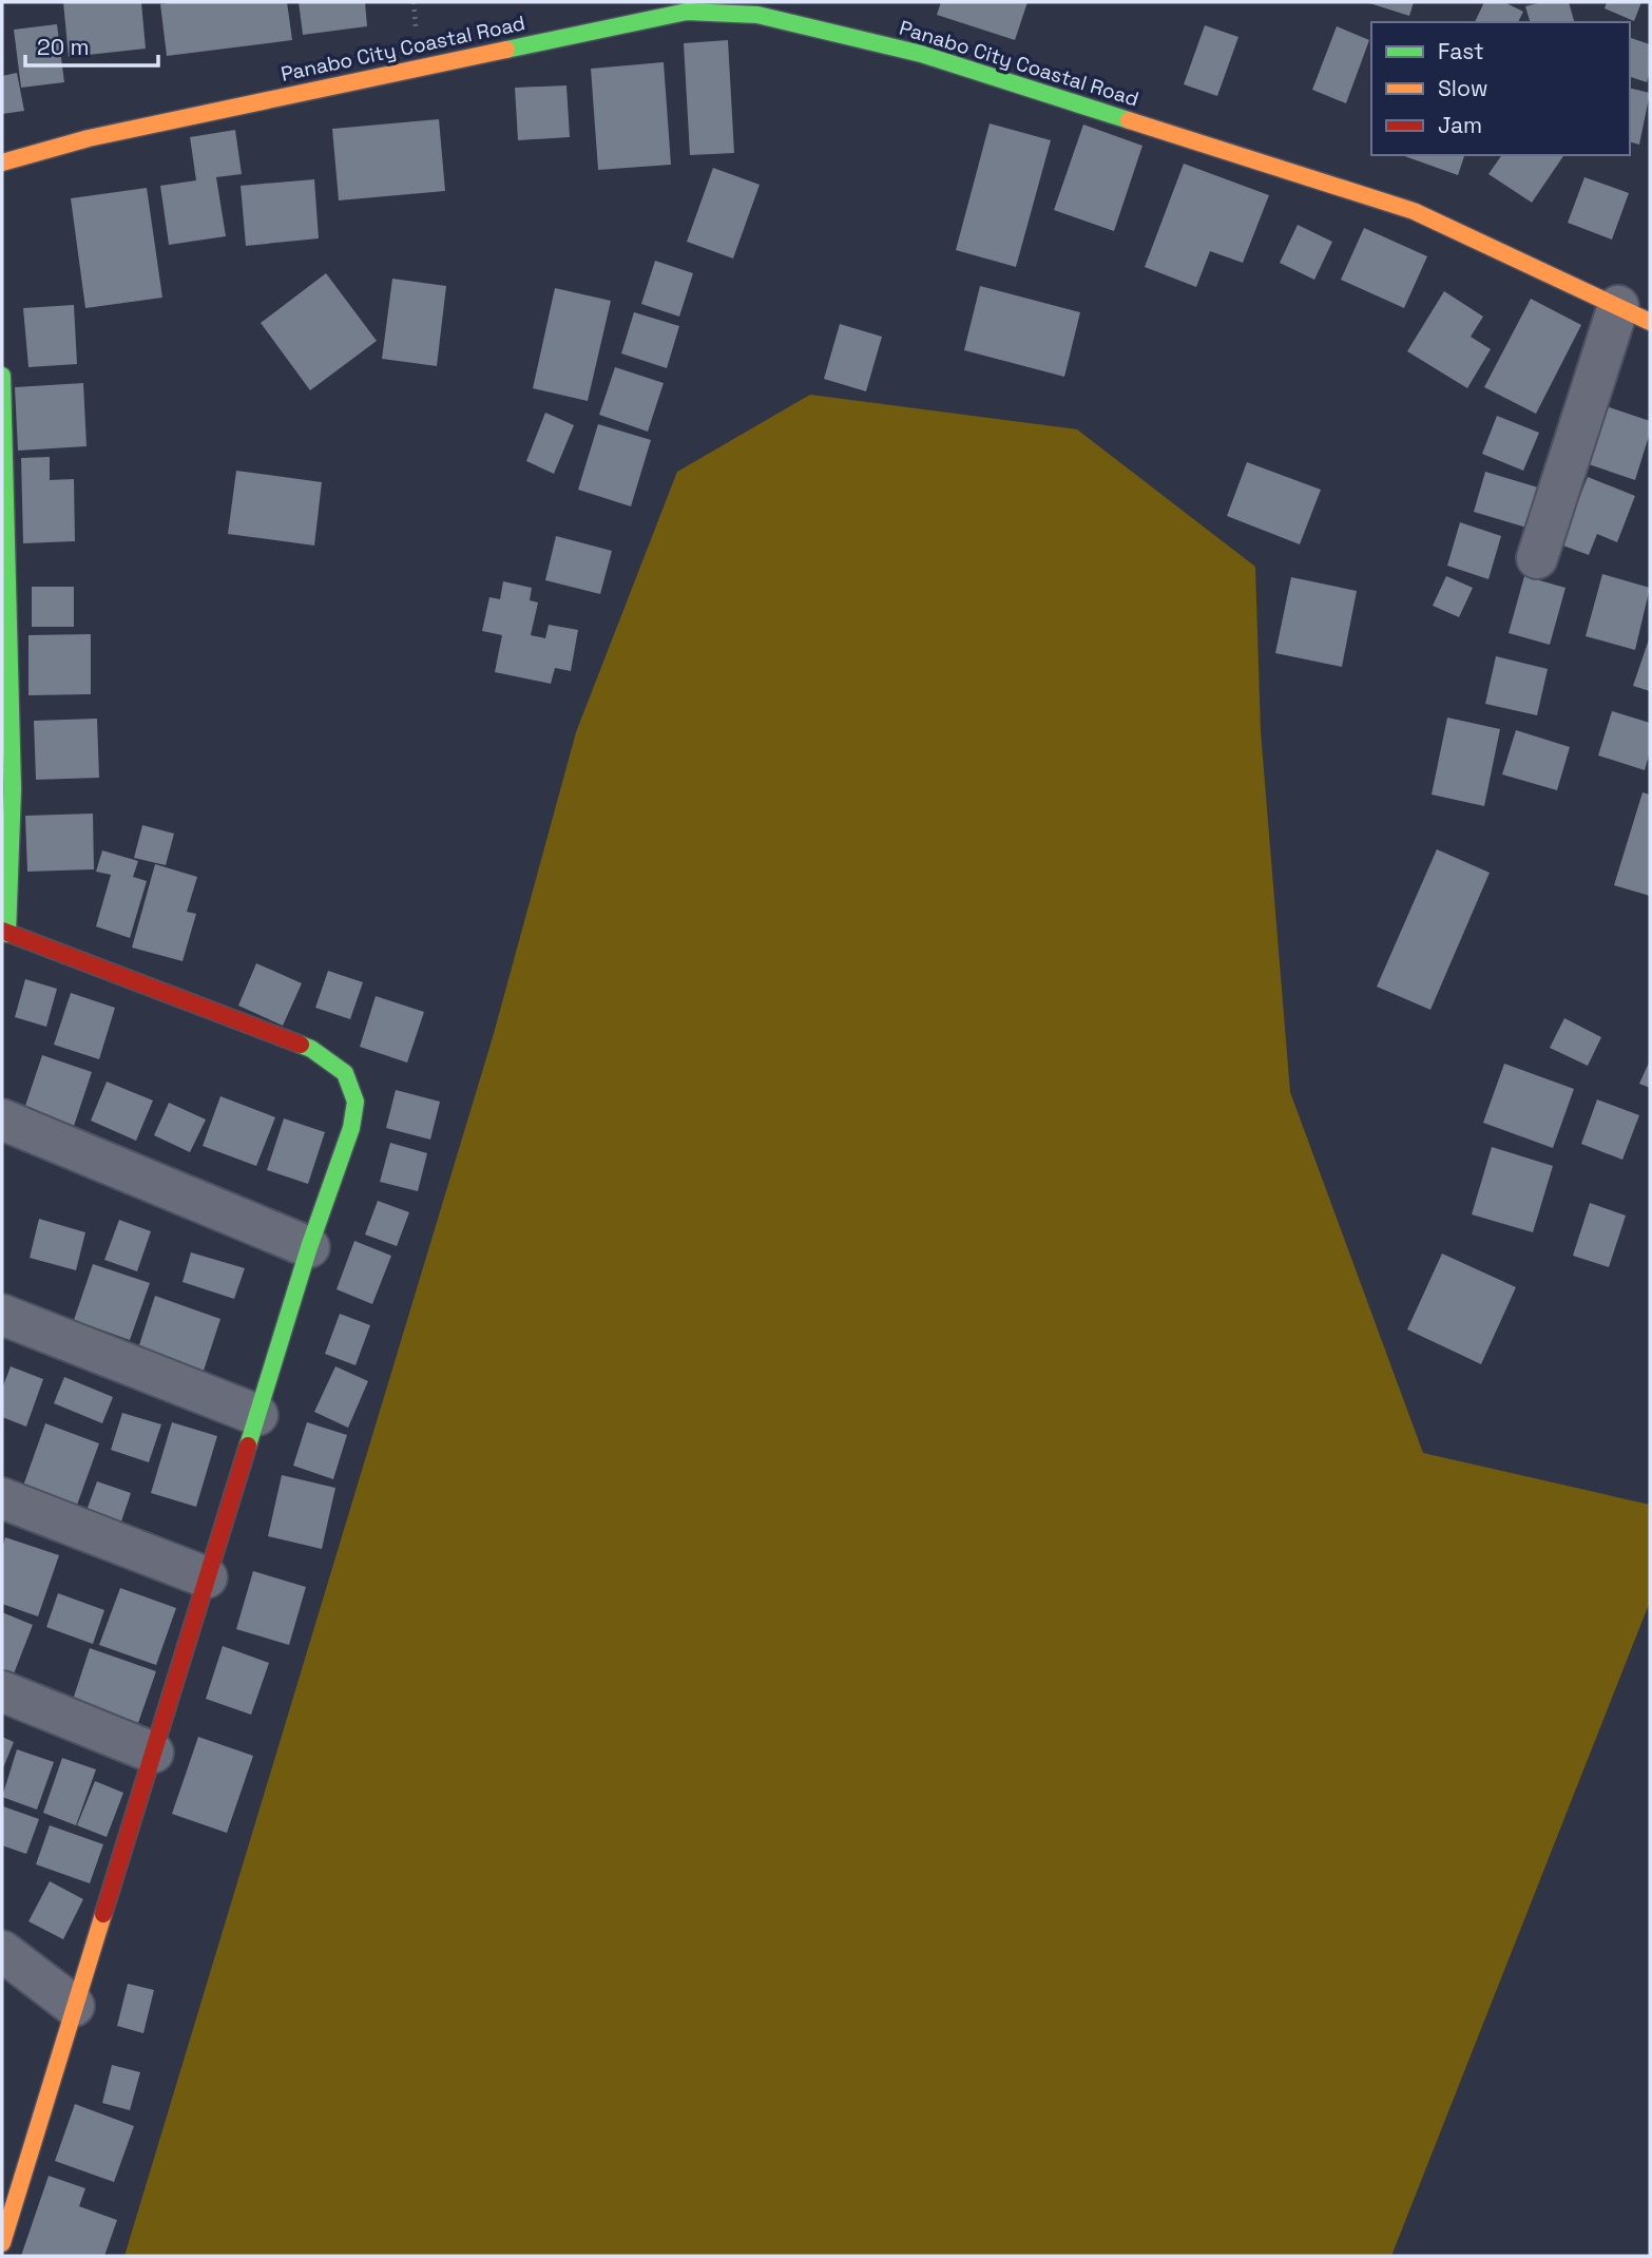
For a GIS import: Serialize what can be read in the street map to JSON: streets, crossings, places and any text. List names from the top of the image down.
{
  "streets": {
    "street": ["Panabo City Coastal Road"]
  },
  "legend": ["Fast", "Slow", "Jam"],
  "scale_bar": "20 m"
}
